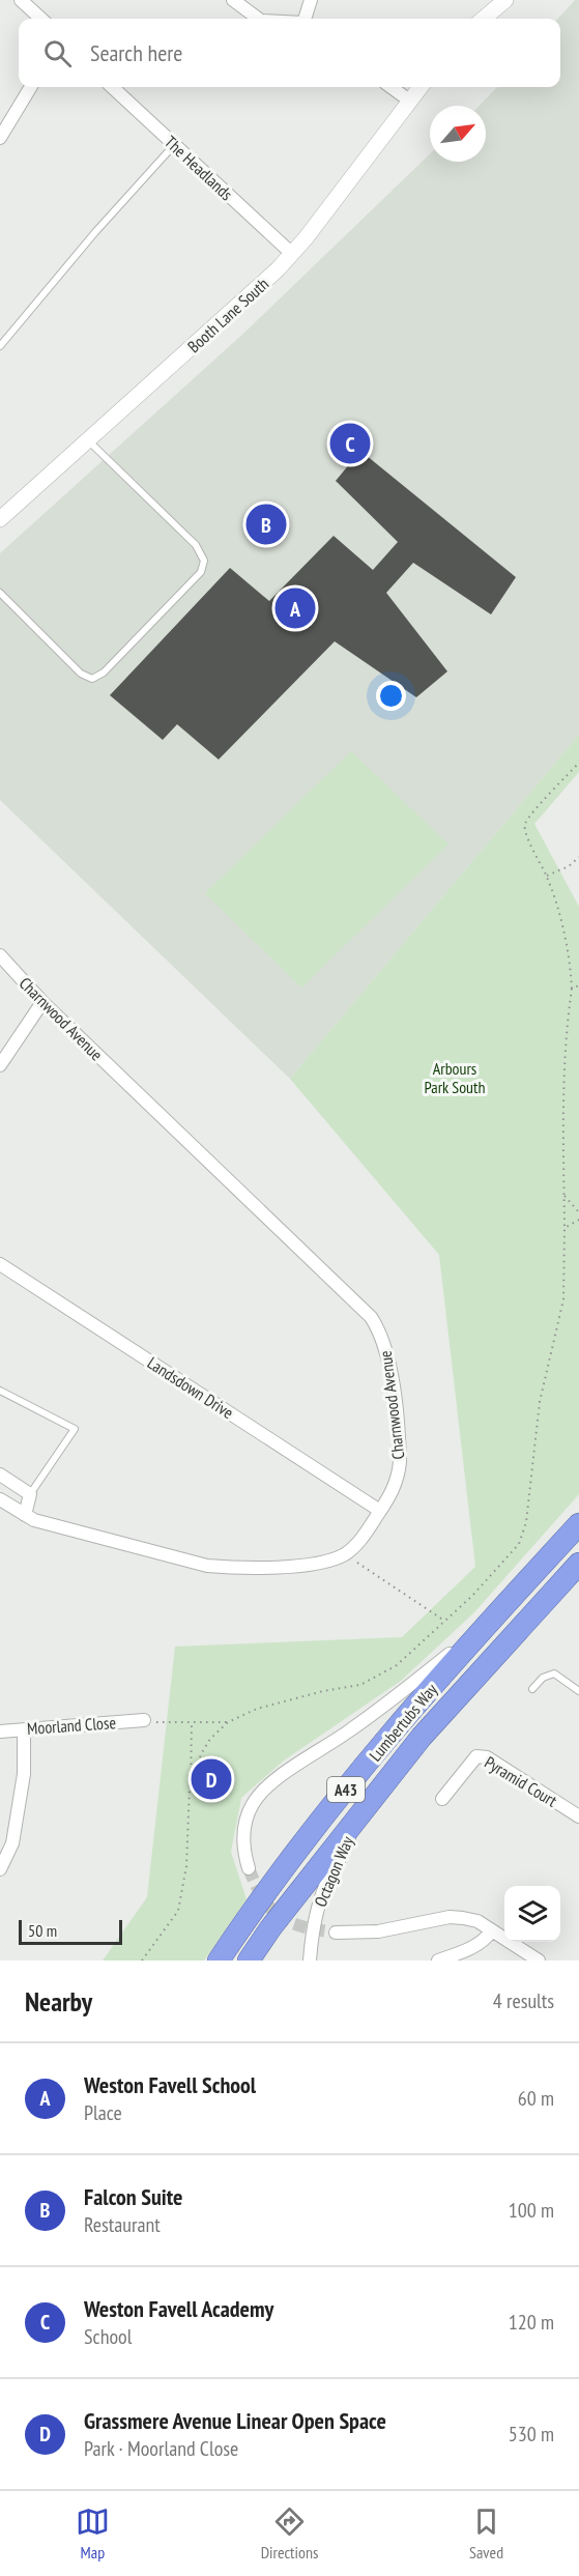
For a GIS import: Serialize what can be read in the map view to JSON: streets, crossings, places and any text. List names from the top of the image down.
{
  "streets": {
    "highway": ["Lumbertubs Way", "A43"],
    "street": [
      "The Headlands",
      "Booth Lane South",
      "Charnwood Avenue",
      "Landsdown Drive",
      "Moorland Close",
      "Pyramid Court",
      "Octagon Way"
    ]
  },
  "crossings": [
    ["The Headlands", "Booth Lane South"],
    ["Charnwood Avenue", "Landsdown Drive"],
    ["Lumbertubs Way", "Octagon Way"]
  ],
  "parks": ["Arbours Park South"],
  "scale_bar": "50 m",
  "north": "top right",
  "page": {
    "search": "Search here",
    "pins": [
      "C",
      "B",
      "A",
      "D"
    ],
    "scale": "50 m",
    "heading": ["Nearby", "4 results"],
    "list": [
      {
        "mark": "A",
        "name": "Weston Favell School",
        "note": "Place",
        "value": "60 m"
      },
      {
        "mark": "B",
        "name": "Falcon Suite",
        "note": "Restaurant",
        "value": "100 m"
      },
      {
        "mark": "C",
        "name": "Weston Favell Academy",
        "note": "School",
        "value": "120 m"
      },
      {
        "mark": "D",
        "name": "Grassmere Avenue Linear Open Space",
        "note": "Park · Moorland Close",
        "value": "530 m"
      }
    ],
    "nav": ["Map", "Directions", "Saved"]
  }
}
